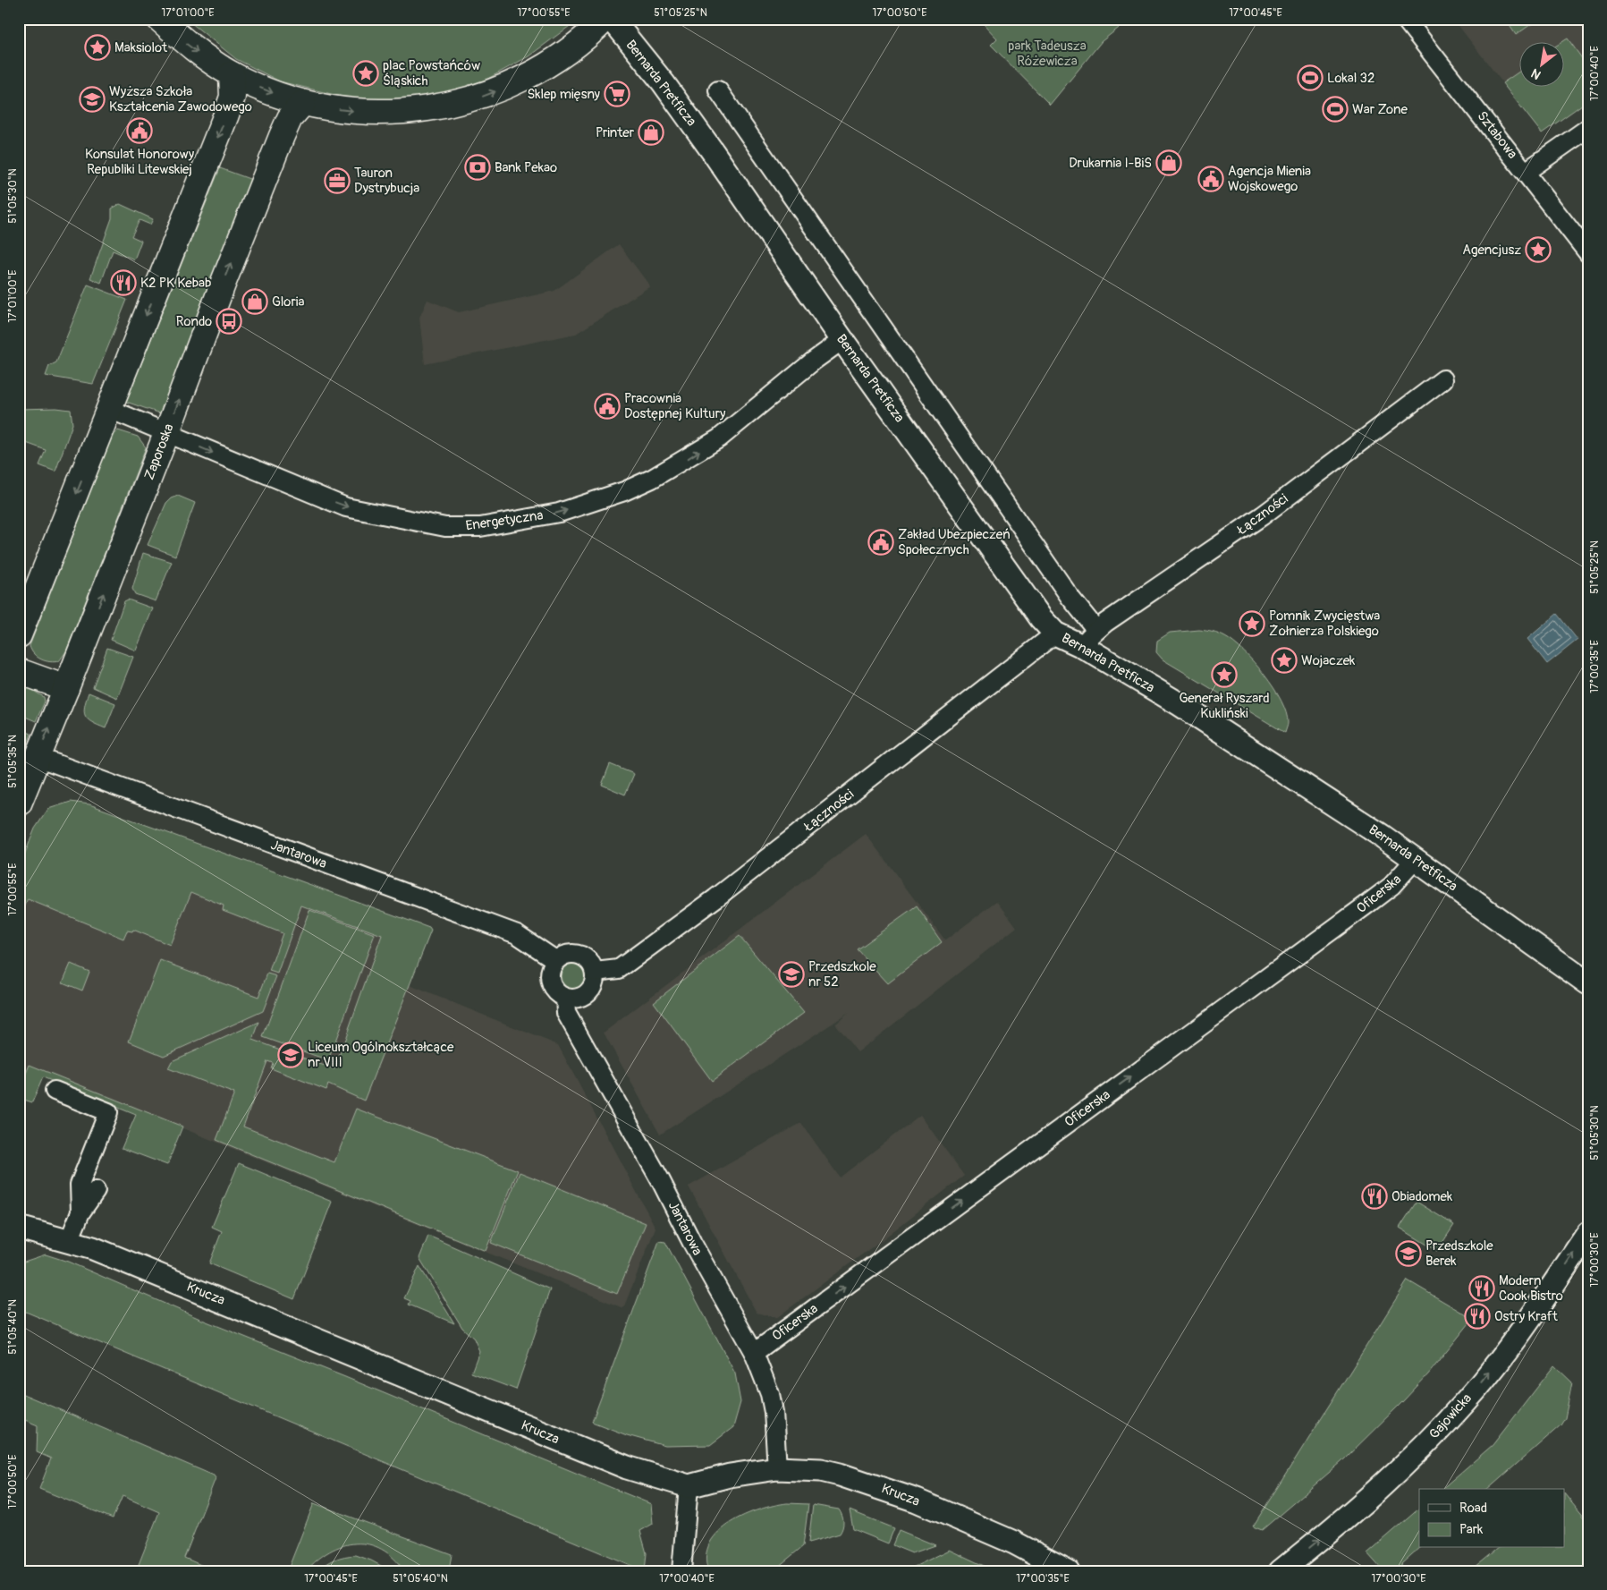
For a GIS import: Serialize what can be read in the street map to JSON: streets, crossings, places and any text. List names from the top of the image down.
{
  "streets": {
    "main road": ["Zaporoska"],
    "street": [
      "Bernarda Pretficza",
      "Sztabowa",
      "Łączności",
      "Energetyczna",
      "Jantarowa",
      "Oficerska",
      "Krucza",
      "Gajowicka"
    ]
  },
  "crossings": [
    ["Bernarda Pretficza", "Łączności"],
    ["Bernarda Pretficza", "Energetyczna"],
    ["Bernarda Pretficza", "Oficerska"],
    ["Zaporoska", "Energetyczna"],
    ["Zaporoska", "Jantarowa"],
    ["Łączności", "Jantarowa"],
    ["Jantarowa", "Oficerska"],
    ["Jantarowa", "Krucza"]
  ],
  "one_way": ["Energetyczna", "Oficerska", "Gajowicka"],
  "parks": ["park Tadeusza Różewicza"],
  "places": {
    "place": [
      "Maksiolot",
      "plac Powstańców Śląskich",
      "Agencjusz",
      "Pomnik Zwycięstwa Żołnierza Polskiego",
      "Wojaczek",
      "Generał Ryszard Kukliński"
    ],
    "sports": ["Lokal 32", "War Zone"],
    "supermarket": ["Sklep mięsny"],
    "school or university": [
      "Wyższa Szkoła Kształcenia Zawodowego",
      "Przedszkole nr 52",
      "Liceum Ogólnokształcące nr VIII",
      "Przedszkole Berek"
    ],
    "public building": [
      "Konsulat Honorowy Republiki Litewskiej",
      "Agencja Mienia Wojskowego",
      "Pracownia Dostępnej Kultury",
      "Zakład Ubezpieczeń Społecznych"
    ],
    "shop": ["Printer", "Drukarnia I-BiS", "Gloria"],
    "bank": ["Bank Pekao"],
    "office": ["Tauron Dystrybucja"],
    "restaurant": [
      "K2 PK Kebab",
      "Obiadomek",
      "Modern Cook Bistro",
      "Ostry Kraft"
    ],
    "bus stop": ["Rondo"]
  },
  "legend": ["Road", "Park"],
  "north": "bottom left",
  "coordinates": [
    "17°01'00\"E",
    "17°00'55\"E",
    "51°05'25\"N",
    "17°00'50\"E",
    "17°00'45\"E",
    "17°00'40\"E",
    "51°05'30\"N",
    "17°00'35\"E",
    "51°05'35\"N",
    "17°00'30\"E",
    "51°05'40\"N"
  ]
}
